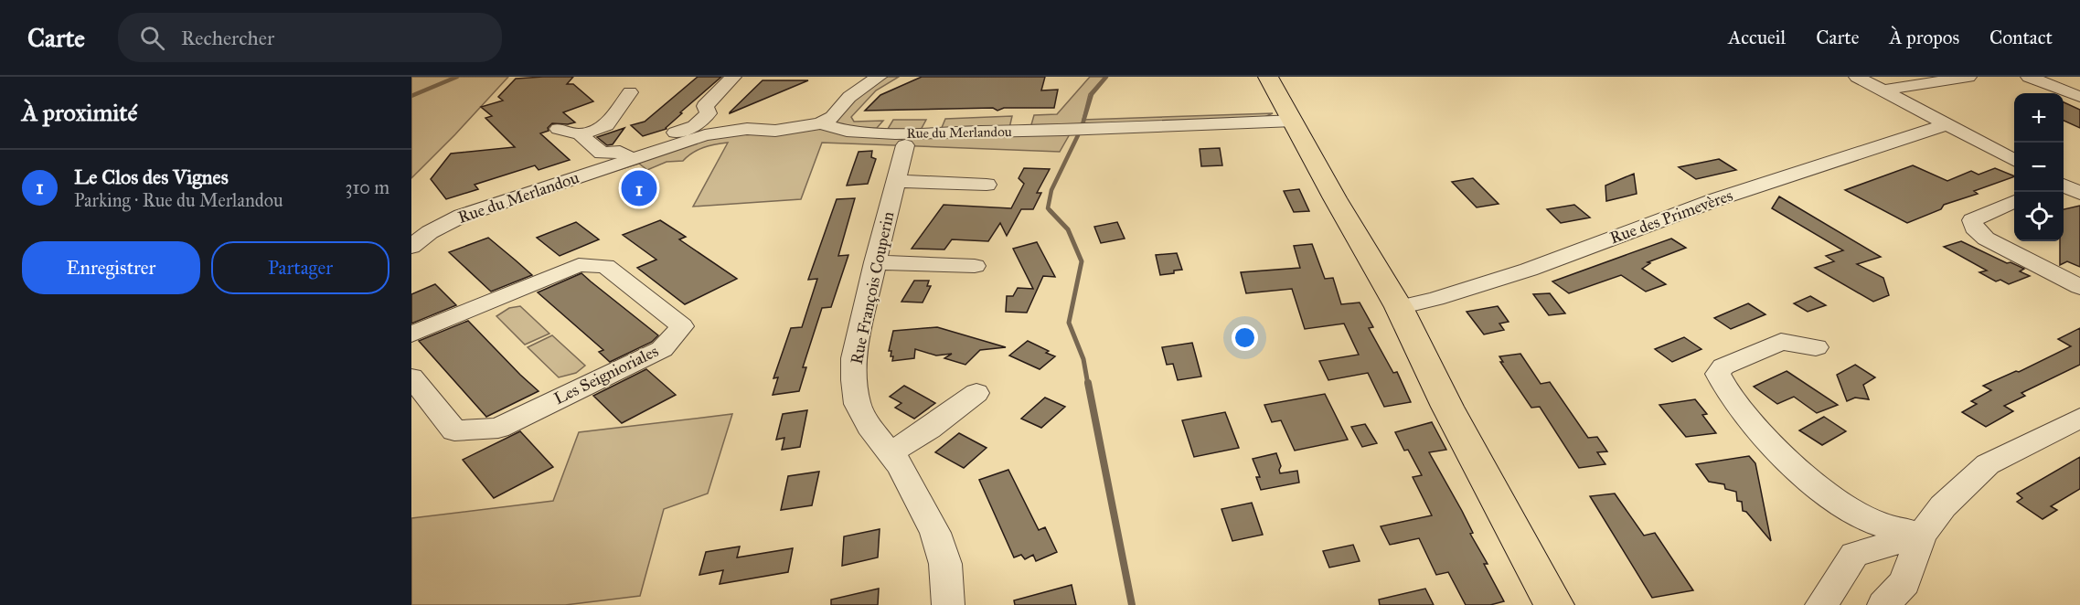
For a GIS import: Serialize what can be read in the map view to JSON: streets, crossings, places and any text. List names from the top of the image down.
{
  "streets": {
    "street": [
      "Rue du Merlandou",
      "Rue des Primevères",
      "Rue François Couperin",
      "Les Seignioriales"
    ]
  },
  "page": {
    "header": "Carte",
    "search": "Rechercher",
    "nav": [
      "Accueil",
      "Carte",
      "À propos",
      "Contact"
    ],
    "heading": "À proximité",
    "map_buttons": ["+", "−"],
    "list": [
      {
        "mark": "1",
        "name": "Le Clos des Vignes",
        "note": "Parking · Rue du Merlandou",
        "value": "310 m"
      }
    ],
    "pins": "1",
    "buttons": ["Enregistrer", "Partager"]
  }
}
